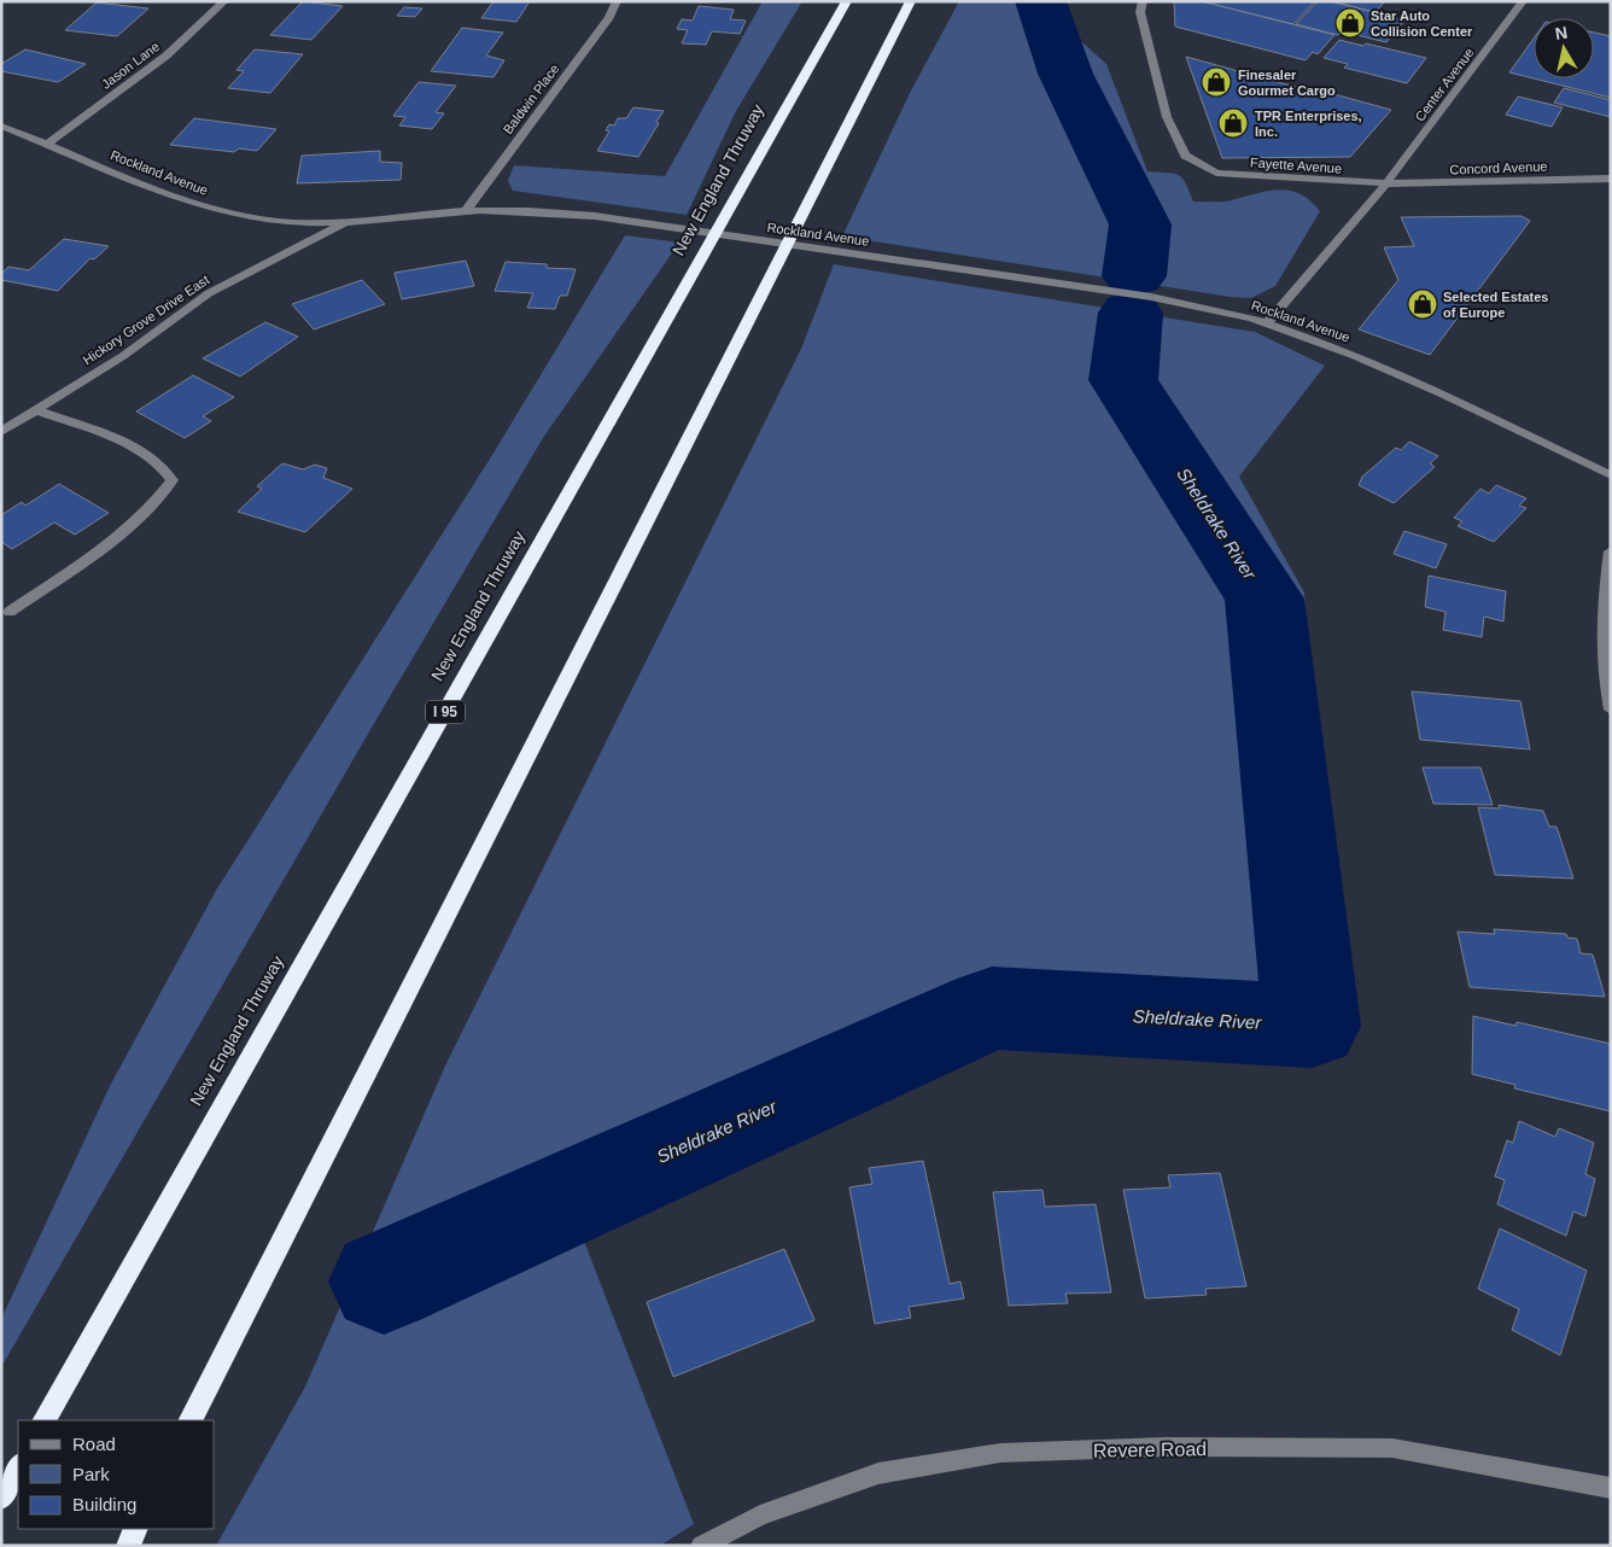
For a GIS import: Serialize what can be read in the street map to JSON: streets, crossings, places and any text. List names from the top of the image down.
{
  "streets": {
    "highway": ["New England Thruway", "I 95"],
    "street": [
      "Jason Lane",
      "Center Avenue",
      "Baldwin Place",
      "Fayette Avenue",
      "Concord Avenue",
      "Rockland Avenue",
      "Hickory Grove Drive East",
      "Revere Road"
    ]
  },
  "crossings": [
    ["Jason Lane", "Rockland Avenue"],
    ["Center Avenue", "Fayette Avenue"],
    ["Center Avenue", "Concord Avenue"],
    ["Baldwin Place", "Rockland Avenue"],
    ["Fayette Avenue", "Concord Avenue"],
    ["Rockland Avenue", "Hickory Grove Drive East"]
  ],
  "water": ["Sheldrake River"],
  "places": {
    "shop": [
      "Star Auto Collision Center",
      "Finesaler Gourmet Cargo",
      "TPR Enterprises, Inc.",
      "Selected Estates of Europe"
    ]
  },
  "legend": ["Road", "Park", "Building"],
  "north": "top"
}
